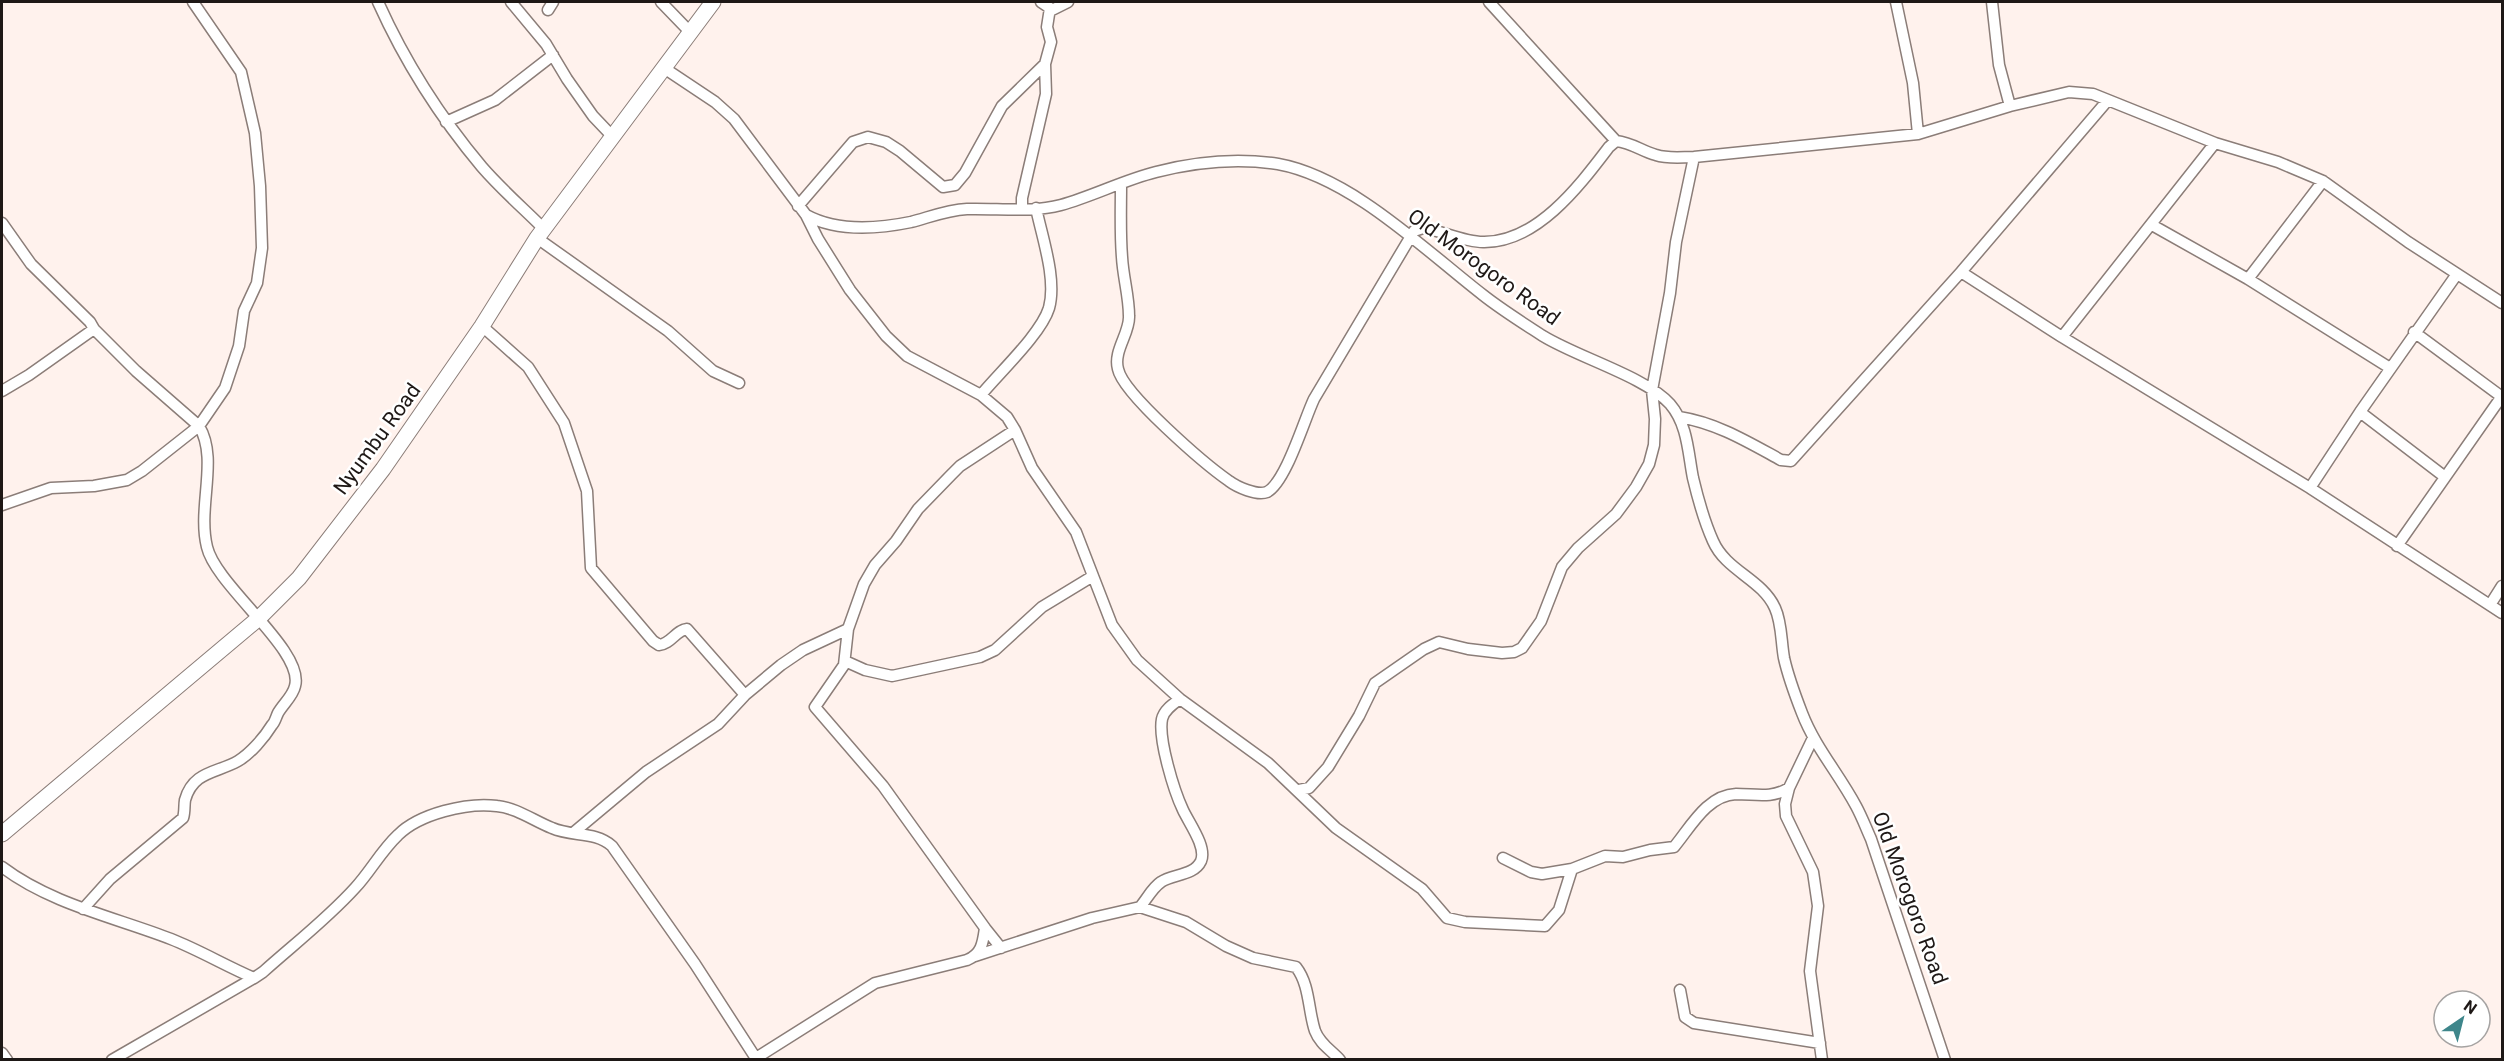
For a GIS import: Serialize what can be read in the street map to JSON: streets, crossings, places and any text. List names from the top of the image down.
{
  "streets": {
    "street": ["Old Morogoro Road", "Nyumbu Road"]
  },
  "north": "top right"
}
